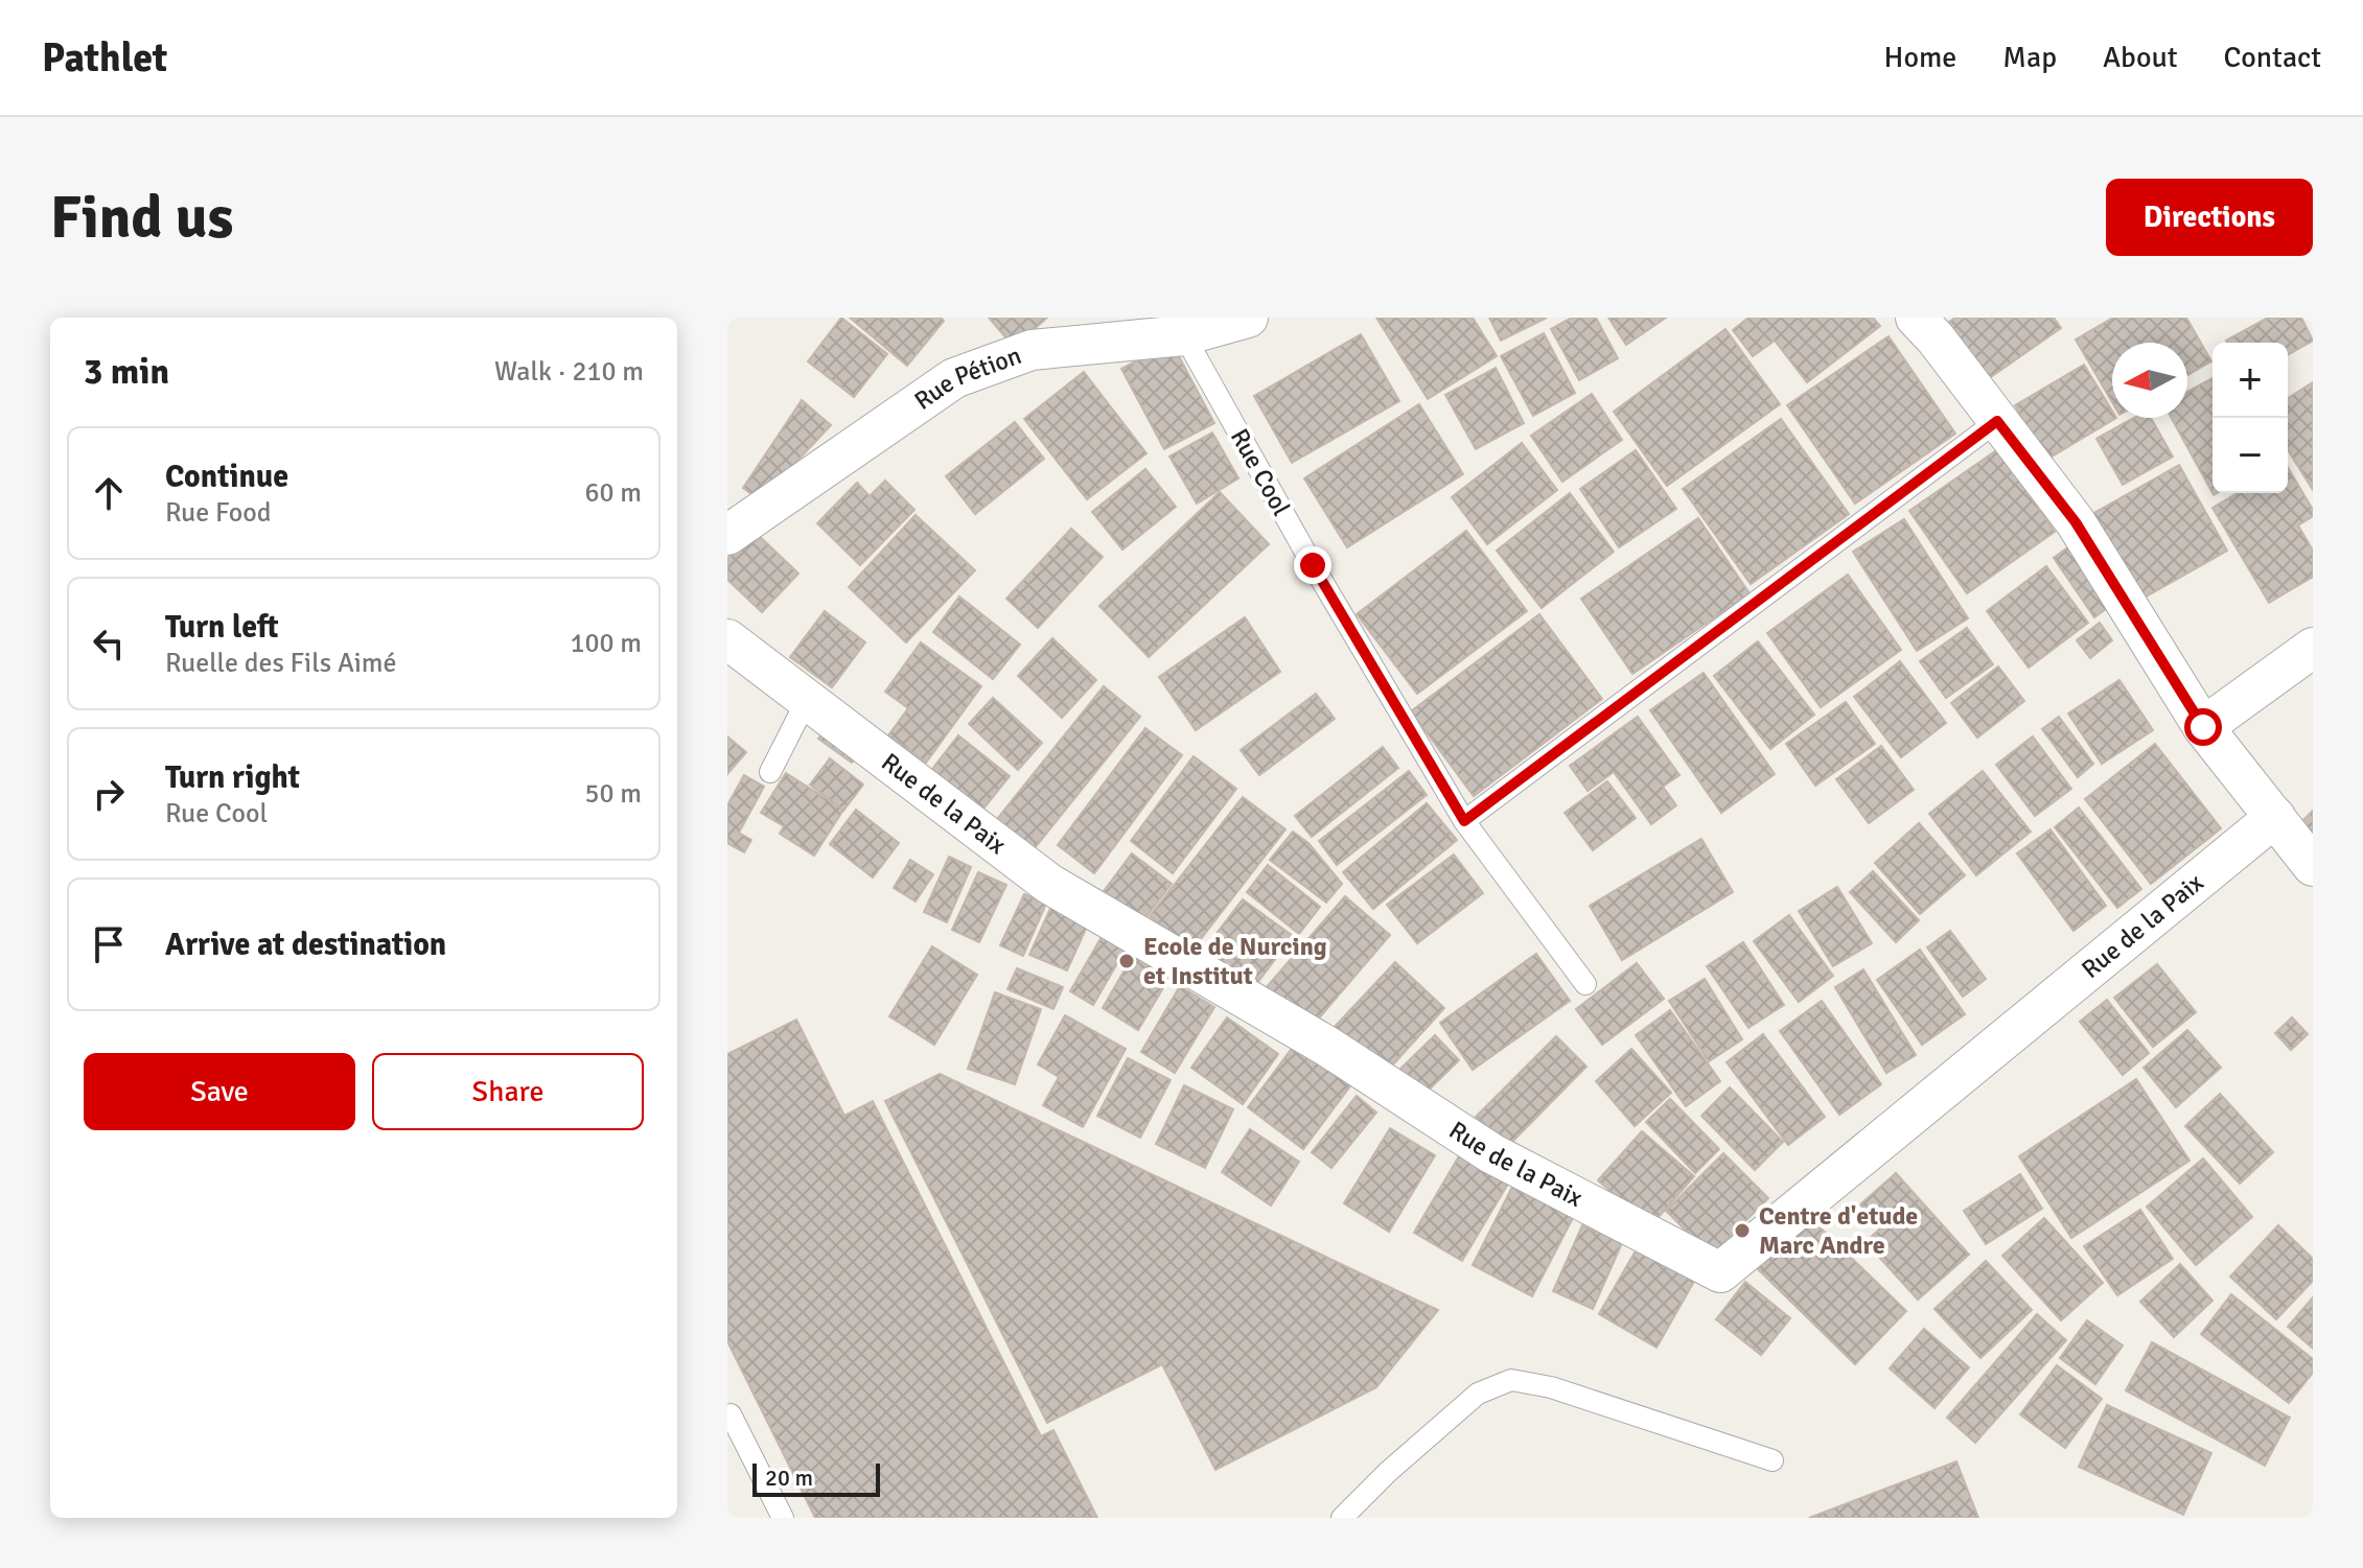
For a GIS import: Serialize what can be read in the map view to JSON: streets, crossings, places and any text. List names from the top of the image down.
{
  "streets": {
    "street": ["Rue Pétion", "Rue de la Paix"],
    "lane": ["Rue Cool"]
  },
  "crossings": [
    ["Rue Pétion", "Rue Cool"]
  ],
  "places": ["Ecole de Nurcing et Institut", "Centre d'etude Marc Andre"],
  "scale_bar": "20 m",
  "north": "left",
  "page": {
    "header": "Pathlet",
    "nav": [
      "Home",
      "Map",
      "About",
      "Contact"
    ],
    "buttons": [
      "Directions",
      ["Save", "Share"]
    ],
    "title": "Find us",
    "heading": ["3 min", "Walk · 210 m"],
    "map_buttons": ["+", "−"],
    "list": [
      ["Continue", "Rue Food", "60 m"],
      ["Turn left", "Ruelle des Fils Aimé", "100 m"],
      ["Turn right", "Rue Cool", "50 m"],
      "Arrive at destination"
    ],
    "scale": "20 m"
  }
}
